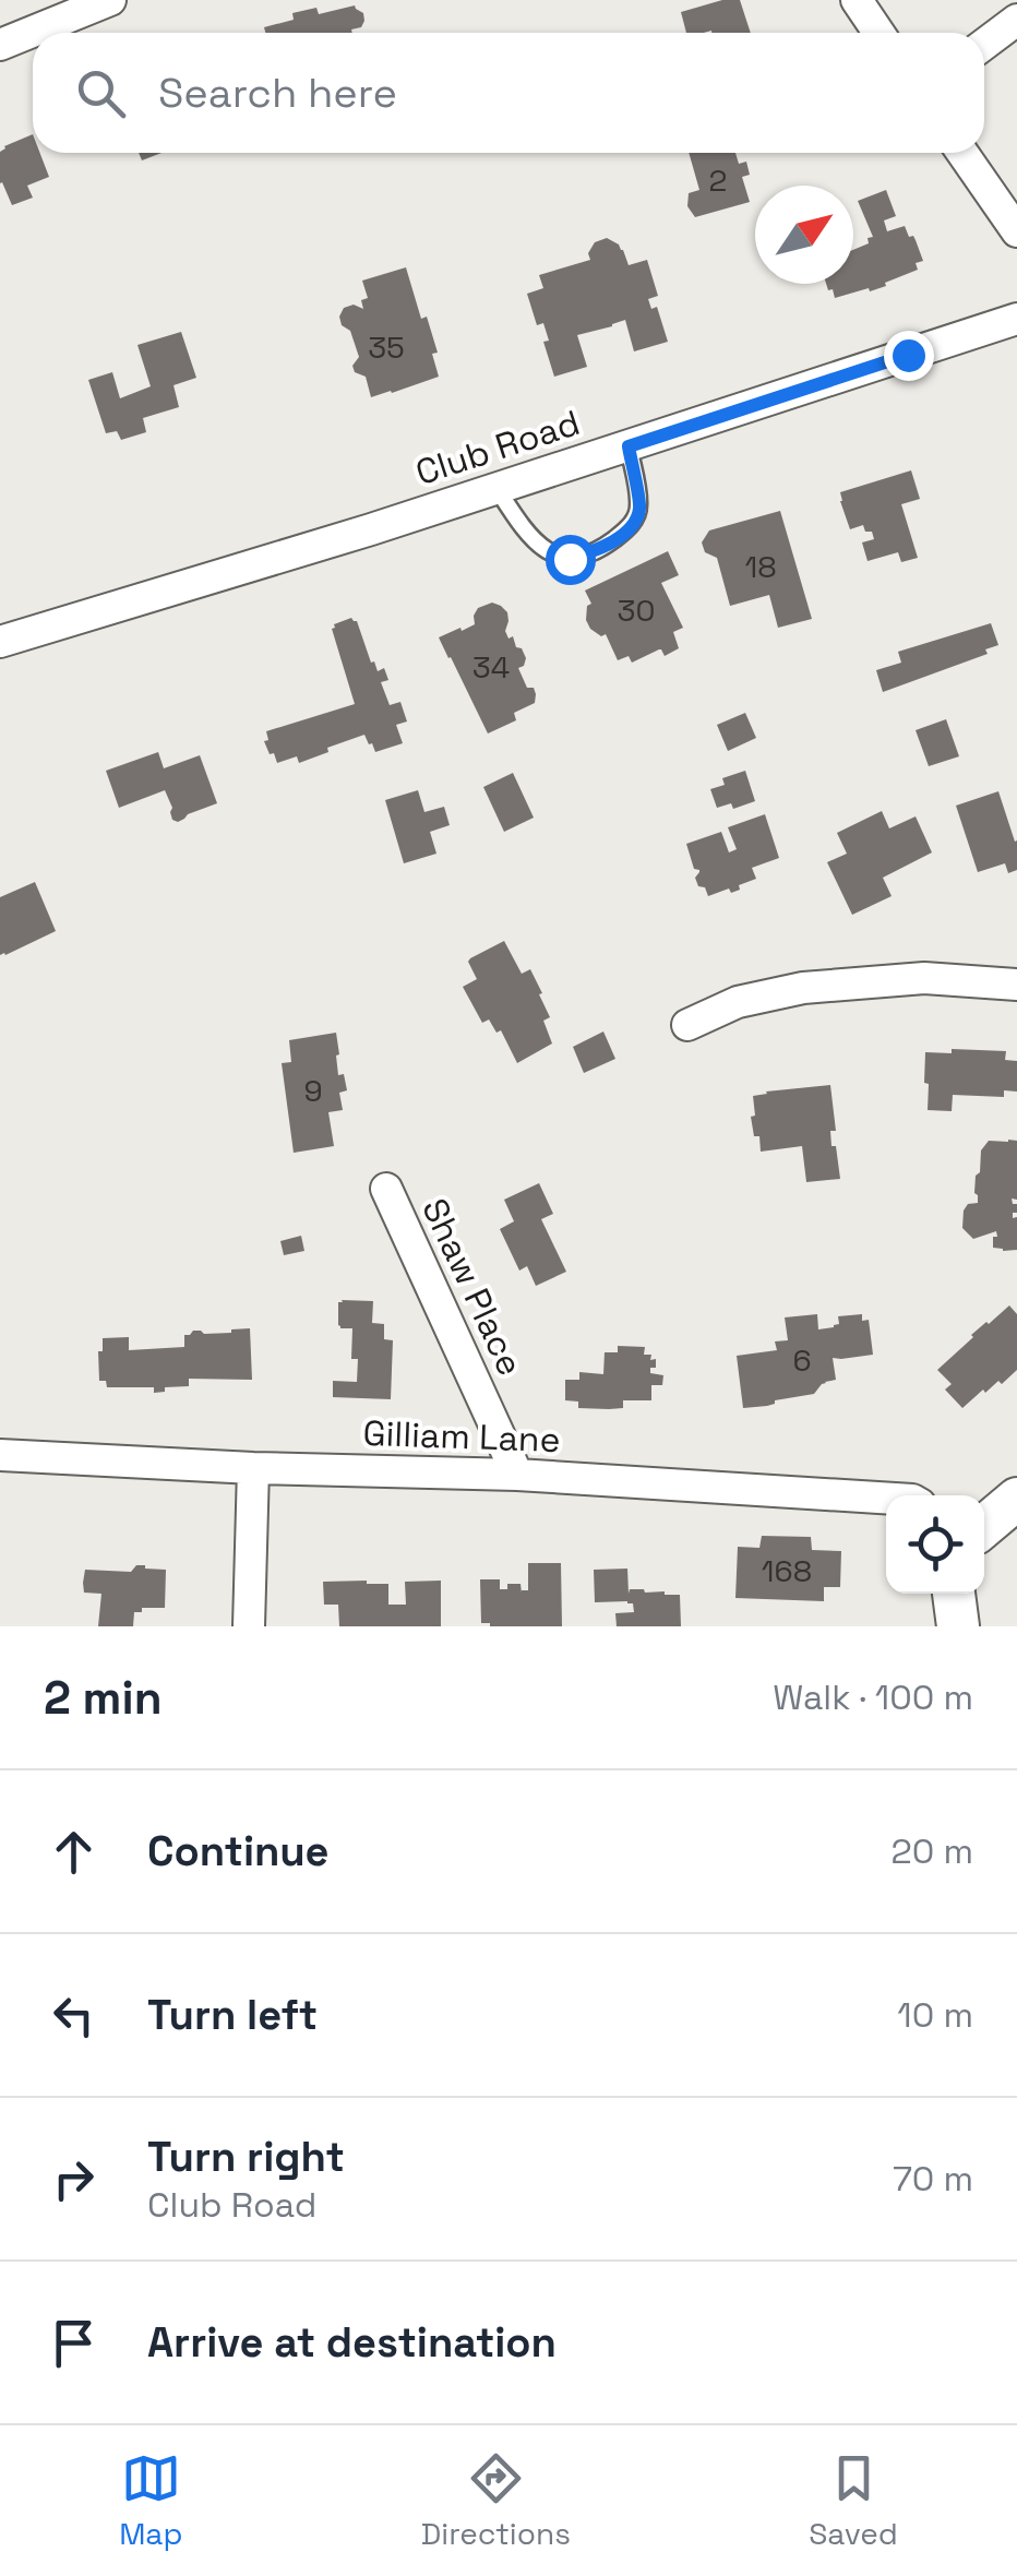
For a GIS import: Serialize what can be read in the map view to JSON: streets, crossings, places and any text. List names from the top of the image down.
{
  "streets": {
    "street": ["Club Road", "Shaw Place", "Gilliam Lane"]
  },
  "crossings": [
    ["Shaw Place", "Gilliam Lane"]
  ],
  "house_numbers": [
    "2",
    "35",
    "18",
    "30",
    "34",
    "9",
    "6",
    "168"
  ],
  "north": "top right",
  "page": {
    "search": "Search here",
    "heading": ["2 min", "Walk · 100 m"],
    "list": [
      ["Continue", "20 m"],
      ["Turn left", "10 m"],
      ["Turn right", "Club Road", "70 m"],
      "Arrive at destination"
    ],
    "nav": ["Map", "Directions", "Saved"]
  }
}
